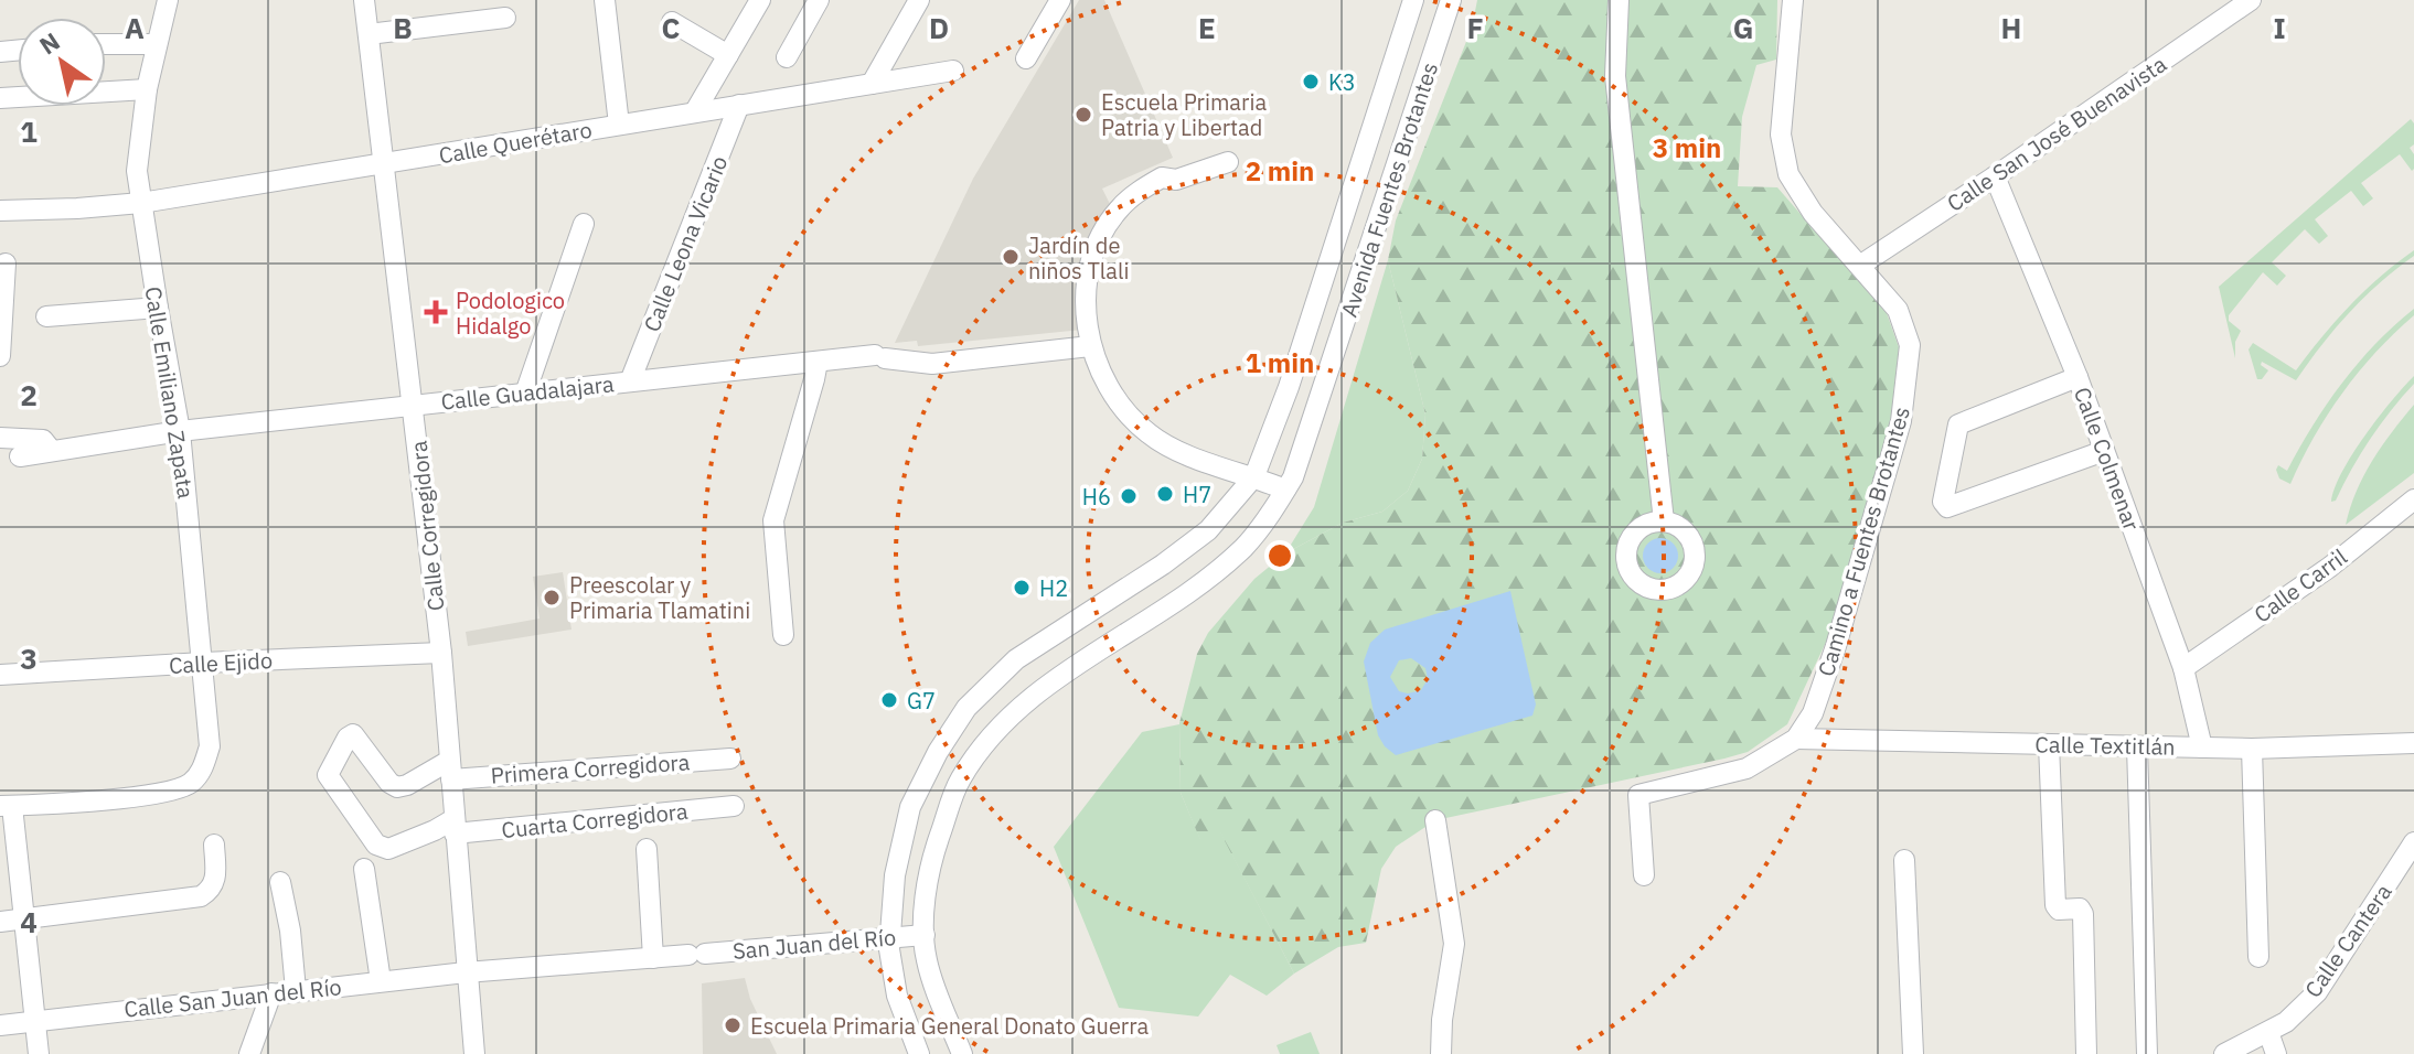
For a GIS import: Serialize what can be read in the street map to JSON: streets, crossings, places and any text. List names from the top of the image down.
{
  "streets": {
    "street": [
      "Calle San José Buenavista",
      "Calle Querétaro",
      "Avenida Fuentes Brotantes",
      "Calle Leona Vicario",
      "Calle Emiliano Zapata",
      "Calle Guadalajara",
      "Calle Colmenar",
      "Calle Corregidora",
      "Camino a Fuentes Brotantes",
      "Calle Carril",
      "Calle Ejido",
      "Calle Textitlán",
      "Primera Corregidora",
      "Cuarta Corregidora",
      "Calle Cantera",
      "San Juan del Río",
      "Calle San Juan del Río"
    ]
  },
  "crossings": [
    ["Calle San José Buenavista", "Calle Colmenar"],
    ["Calle San José Buenavista", "Camino a Fuentes Brotantes"],
    ["Calle Querétaro", "Calle Leona Vicario"],
    ["Calle Querétaro", "Calle Emiliano Zapata"],
    ["Calle Querétaro", "Calle Corregidora"],
    ["Avenida Fuentes Brotantes", "San Juan del Río"],
    ["Calle Leona Vicario", "Calle Guadalajara"],
    ["Calle Emiliano Zapata", "Calle Guadalajara"],
    ["Calle Emiliano Zapata", "Calle Ejido"],
    ["Calle Guadalajara", "Calle Corregidora"],
    ["Calle Colmenar", "Calle Carril"],
    ["Calle Colmenar", "Calle Textitlán"],
    ["Calle Corregidora", "Calle Ejido"],
    ["Calle Corregidora", "Primera Corregidora"],
    ["Calle Corregidora", "Cuarta Corregidora"],
    ["Calle Corregidora", "San Juan del Río"],
    ["Calle Corregidora", "Calle San Juan del Río"],
    ["Camino a Fuentes Brotantes", "Calle Textitlán"],
    ["San Juan del Río", "Calle San Juan del Río"]
  ],
  "places": {
    "other": [
      "K3",
      "Escuela Primaria Patria y Libertad",
      "Jardín de niños Tlali",
      "H7",
      "H6",
      "H2",
      "Preescolar y Primaria Tlamatini",
      "G7",
      "Escuela Primaria General Donato Guerra"
    ],
    "health": ["Podologico Hidalgo"]
  },
  "north": "top left",
  "grid": {
    "columns": [
      "A",
      "B",
      "C",
      "D",
      "E",
      "F",
      "G",
      "H",
      "I"
    ],
    "rows": [
      "1",
      "2",
      "3",
      "4"
    ]
  },
  "rings": ["3 min", "2 min", "1 min"]
}
